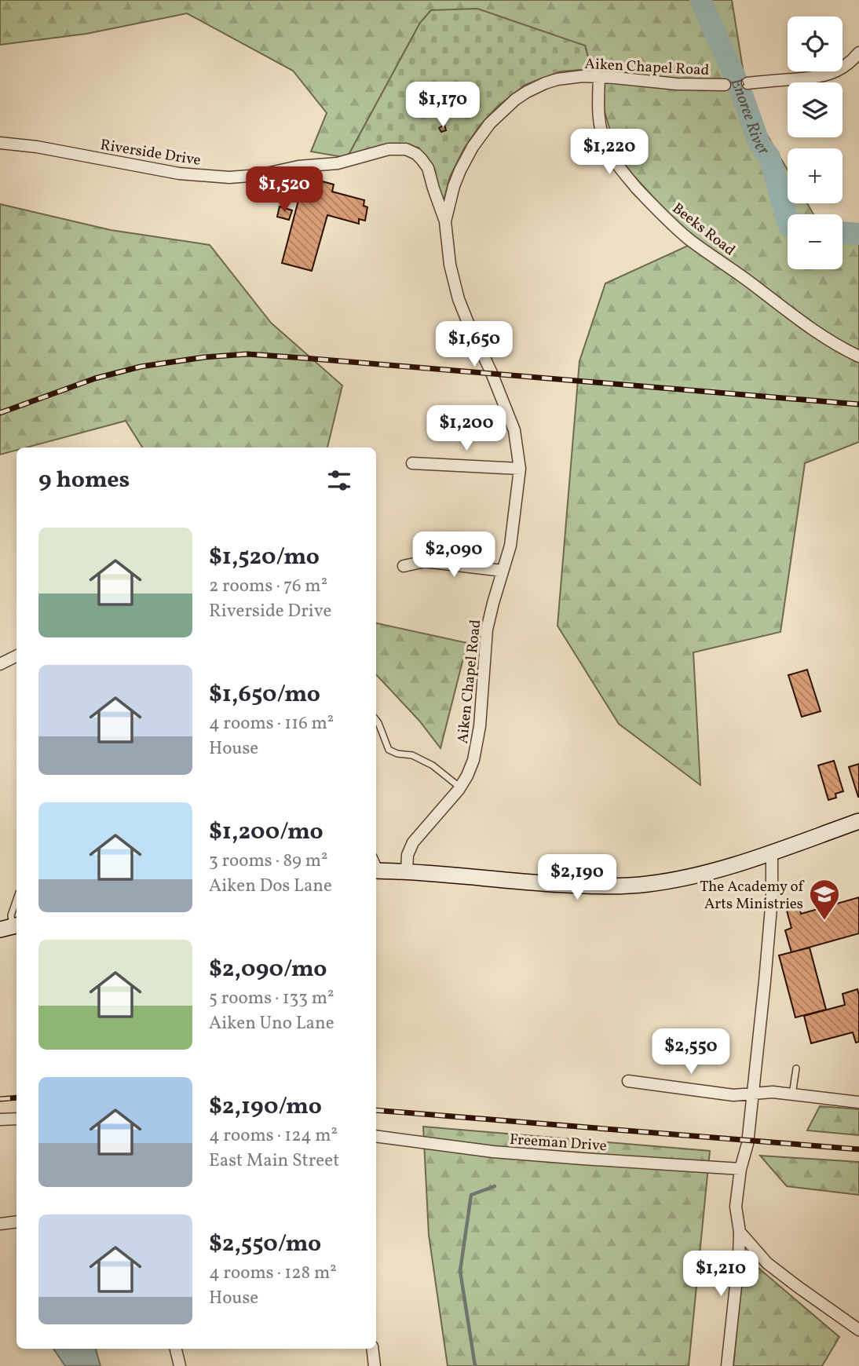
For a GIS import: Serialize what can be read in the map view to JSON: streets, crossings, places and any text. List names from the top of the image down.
{
  "streets": {
    "street": [
      "Aiken Chapel Road",
      "Riverside Drive",
      "Beeks Road",
      "Freeman Drive"
    ]
  },
  "crossings": [
    ["Aiken Chapel Road", "Riverside Drive"],
    ["Aiken Chapel Road", "Beeks Road"]
  ],
  "water": ["Enoree River"],
  "places": {
    "school or university": ["The Academy of Arts Ministries"]
  },
  "page": {
    "map_buttons": ["+", "−"],
    "price": [
      "$1,170",
      "$1,220",
      "$1,520",
      "$1,650",
      "$1,200",
      "$2,090",
      "$2,190",
      "$2,550",
      "$1,210"
    ],
    "heading": "9 homes",
    "list": [
      {
        "name": "$1,520/mo",
        "note": "2 rooms · 76 m² · Riverside Drive"
      },
      {
        "name": "$1,650/mo",
        "note": "4 rooms · 116 m² · House"
      },
      {
        "name": "$1,200/mo",
        "note": "3 rooms · 89 m² · Aiken Dos Lane"
      },
      {
        "name": "$2,090/mo",
        "note": "5 rooms · 133 m² · Aiken Uno Lane"
      },
      {
        "name": "$2,190/mo",
        "note": "4 rooms · 124 m² · East Main Street"
      },
      {
        "name": "$2,550/mo",
        "note": "4 rooms · 128 m² · House"
      }
    ]
  }
}
